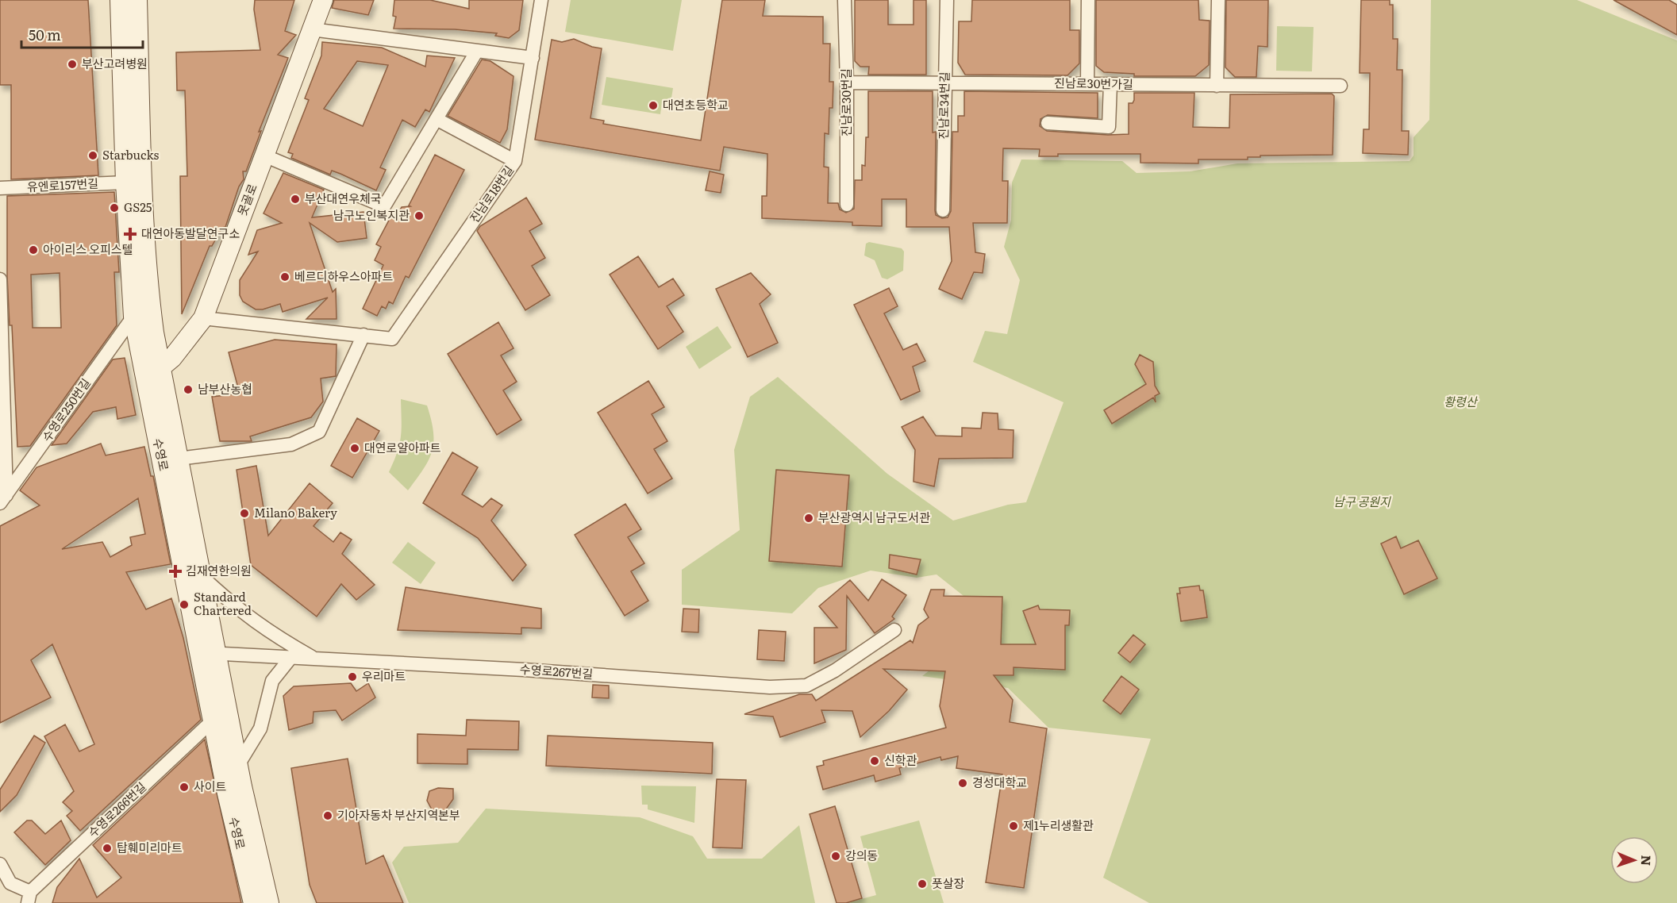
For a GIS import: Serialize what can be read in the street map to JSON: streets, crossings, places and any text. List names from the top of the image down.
{
  "streets": {
    "main road": ["못골로", "수영로"],
    "street": [
      "진남로30번가길",
      "진남로30번길",
      "진남로34번길",
      "유엔로157번길",
      "진남로18번길",
      "수영로250번길",
      "수영로267번길",
      "수영로266번길"
    ]
  },
  "crossings": [
    ["진남로30번가길", "진남로30번길"],
    ["진남로30번가길", "진남로34번길"],
    ["유엔로157번길", "수영로"],
    ["못골로", "수영로"],
    ["수영로250번길", "수영로"],
    ["수영로", "수영로267번길"],
    ["수영로", "수영로266번길"]
  ],
  "parks": ["황령산", "남구 공원지"],
  "places": {
    "other": [
      "부산고려병원",
      "대연초등학교",
      "Starbucks",
      "부산대연우체국",
      "GS25",
      "남구노인복지관",
      "아이리스 오피스텔",
      "베르디하우스아파트",
      "남부산농협",
      "대연로얄아파트",
      "Milano Bakery",
      "부산광역시 남구도서관",
      "Standard Chartered",
      "우리마트",
      "신학관",
      "경성대학교",
      "사이트",
      "기아자동차 부산지역본부",
      "제1누리생활관",
      "탑훼미리마트",
      "강의동",
      "풋살장"
    ],
    "health": ["대연아동발달연구소", "김재연한의원"]
  },
  "scale_bar": "50 m",
  "north": "right"
}
